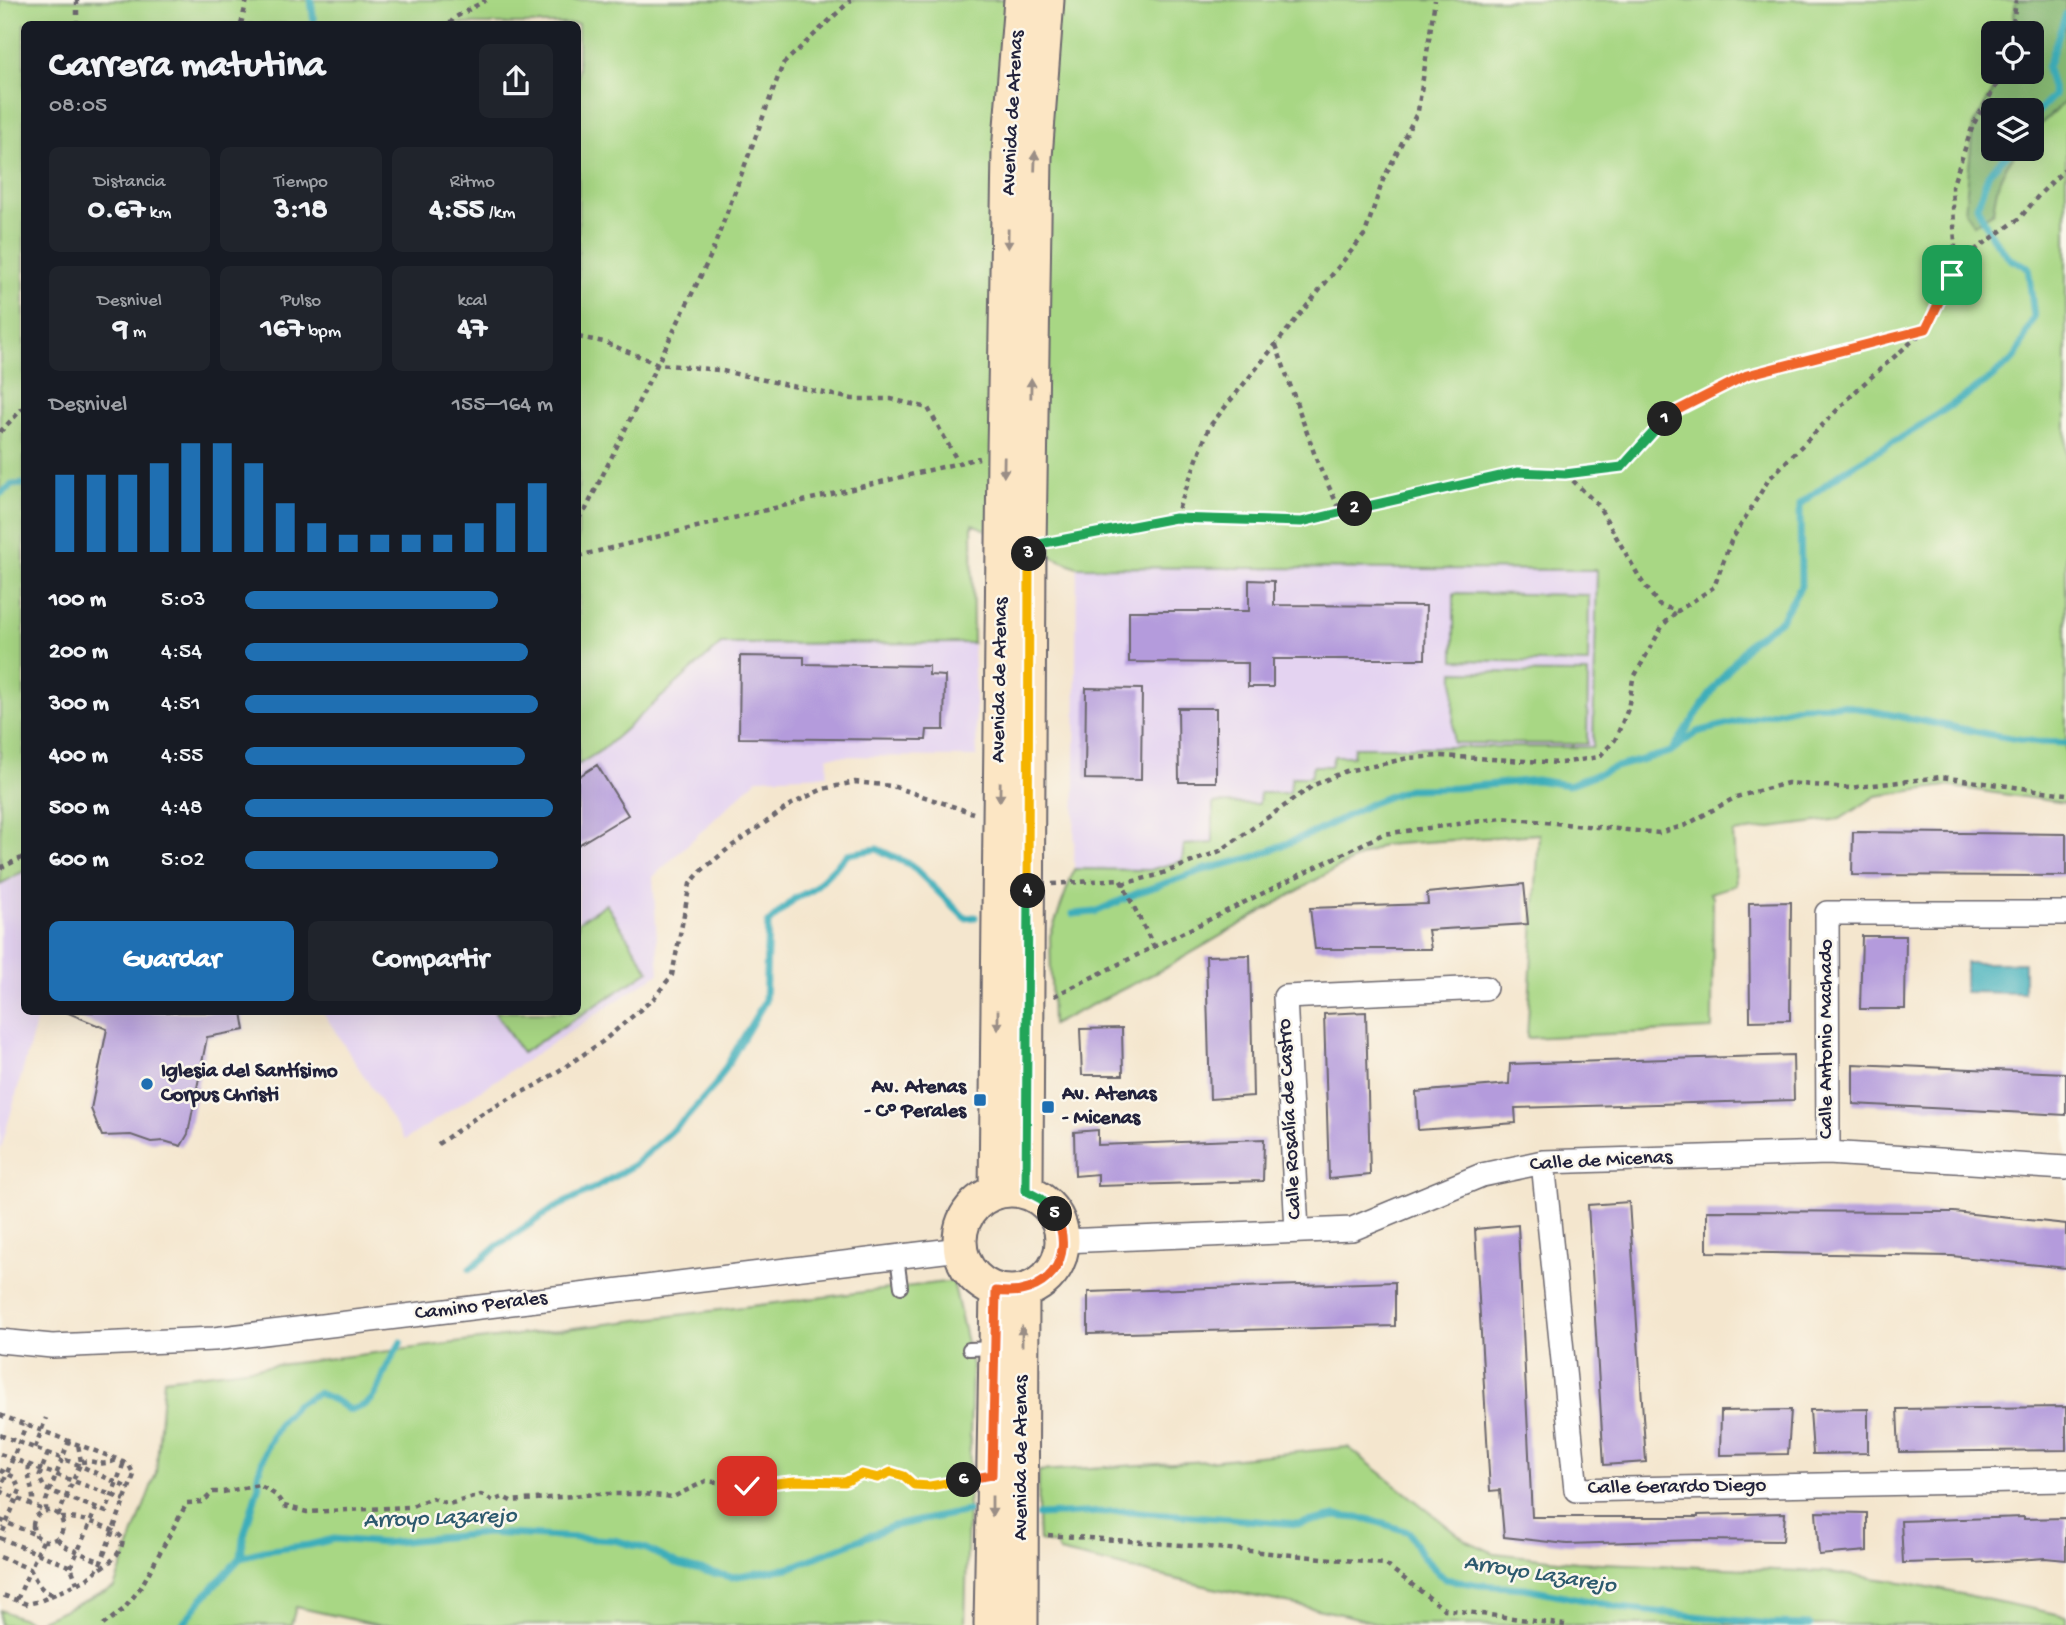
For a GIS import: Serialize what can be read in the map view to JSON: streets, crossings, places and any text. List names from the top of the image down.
{
  "streets": {
    "main road": ["Avenida de Atenas"],
    "street": [
      "Calle Antonio Machado",
      "Calle Rosalía de Castro",
      "Calle de Micenas",
      "Camino Perales",
      "Calle Gerardo Diego"
    ]
  },
  "crossings": [
    ["Avenida de Atenas", "Calle de Micenas"],
    ["Avenida de Atenas", "Camino Perales"],
    ["Calle Antonio Machado", "Calle de Micenas"],
    ["Calle Rosalía de Castro", "Calle de Micenas"],
    ["Calle de Micenas", "Camino Perales"],
    ["Calle de Micenas", "Calle Gerardo Diego"]
  ],
  "water": ["Arroyo Lazarejo"],
  "places": {
    "other": ["Iglesia del Santísimo Corpus Christi"],
    "transit": ["Av. Atenas - Cº Perales", "Av. Atenas - Micenas"]
  },
  "page": {
    "heading": ["Carrera matutina", "08:05"],
    "stats": [
      ["Distancia", "0.67 km"],
      ["Tiempo", "3:18"],
      ["Ritmo", "4:55 /km"],
      ["Desnivel", "9 m"],
      ["Pulso", "167 bpm"],
      ["kcal", "47"]
    ],
    "chart": ["Desnivel", "155–164 m"],
    "pins": [
      "1",
      "2",
      "3",
      "4",
      "5",
      "6"
    ],
    "list": [
      {
        "name": "100 m",
        "note": "5:03"
      },
      {
        "name": "200 m",
        "note": "4:54"
      },
      {
        "name": "300 m",
        "note": "4:51"
      },
      {
        "name": "400 m",
        "note": "4:55"
      },
      {
        "name": "500 m",
        "note": "4:48"
      },
      {
        "name": "600 m",
        "note": "5:02"
      }
    ],
    "buttons": ["Guardar", "Compartir"]
  }
}
